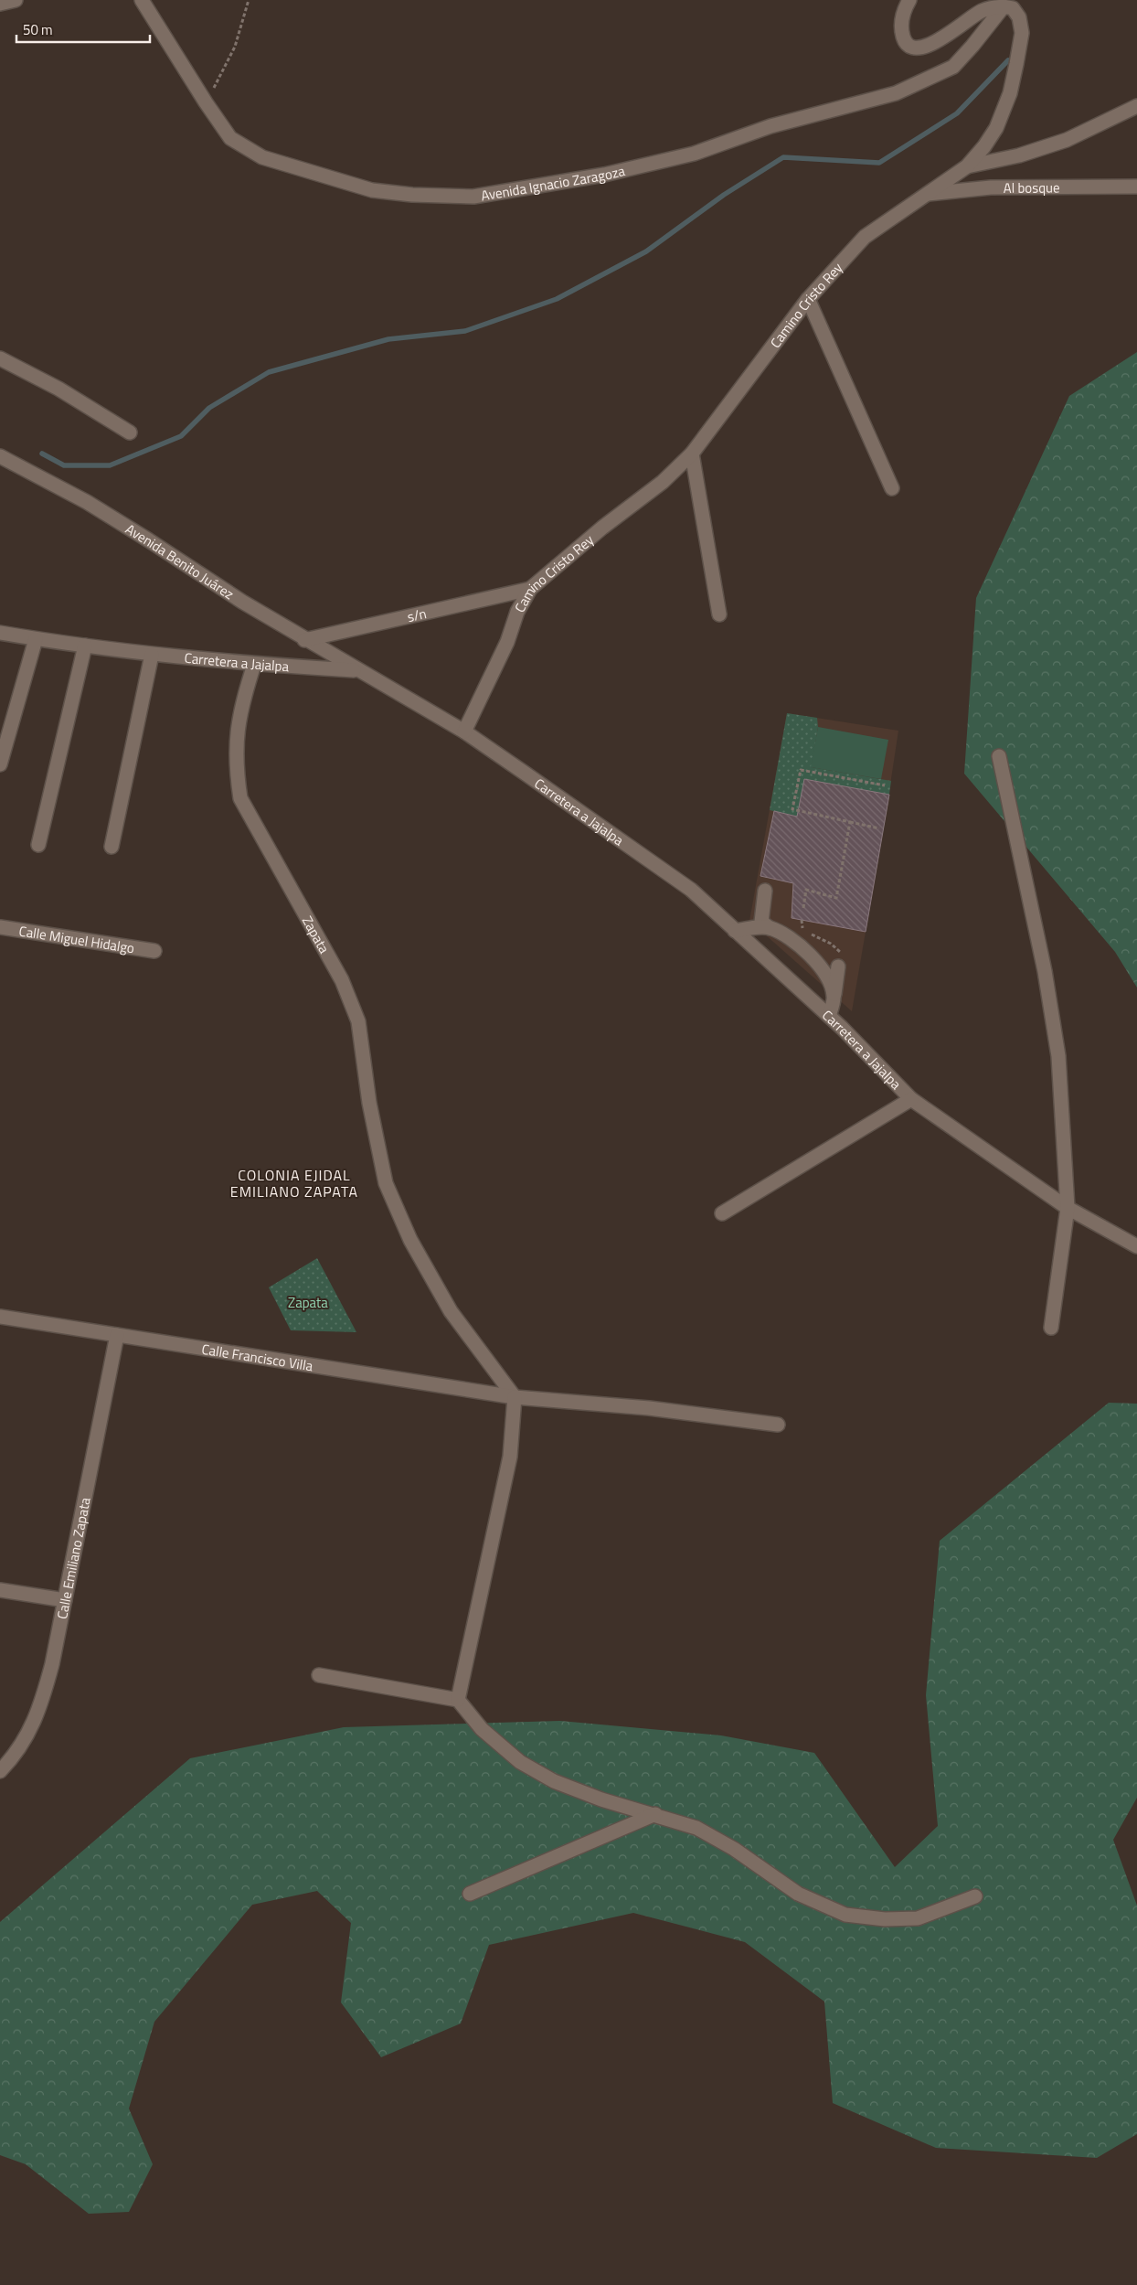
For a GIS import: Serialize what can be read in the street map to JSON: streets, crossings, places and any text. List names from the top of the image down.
{
  "streets": {
    "street": [
      "Avenida Ignacio Zaragoza",
      "Al bosque",
      "Camino Cristo Rey",
      "Avenida Benito Juárez",
      "s/n",
      "Carretera a Jajalpa",
      "Zapata",
      "Calle Miguel Hidalgo",
      "Calle Francisco Villa",
      "Calle Emiliano Zapata"
    ]
  },
  "crossings": [
    ["Avenida Ignacio Zaragoza", "Camino Cristo Rey"],
    ["Al bosque", "Camino Cristo Rey"],
    ["Camino Cristo Rey", "s/n"],
    ["Camino Cristo Rey", "Carretera a Jajalpa"],
    ["Avenida Benito Juárez", "s/n"],
    ["Avenida Benito Juárez", "Carretera a Jajalpa"],
    ["Carretera a Jajalpa", "Zapata"],
    ["Zapata", "Calle Francisco Villa"],
    ["Calle Francisco Villa", "Calle Emiliano Zapata"]
  ],
  "districts": ["COLONIA EJIDAL EMILIANO ZAPATA"],
  "parks": ["Zapata"],
  "scale_bar": "50 m"
}
